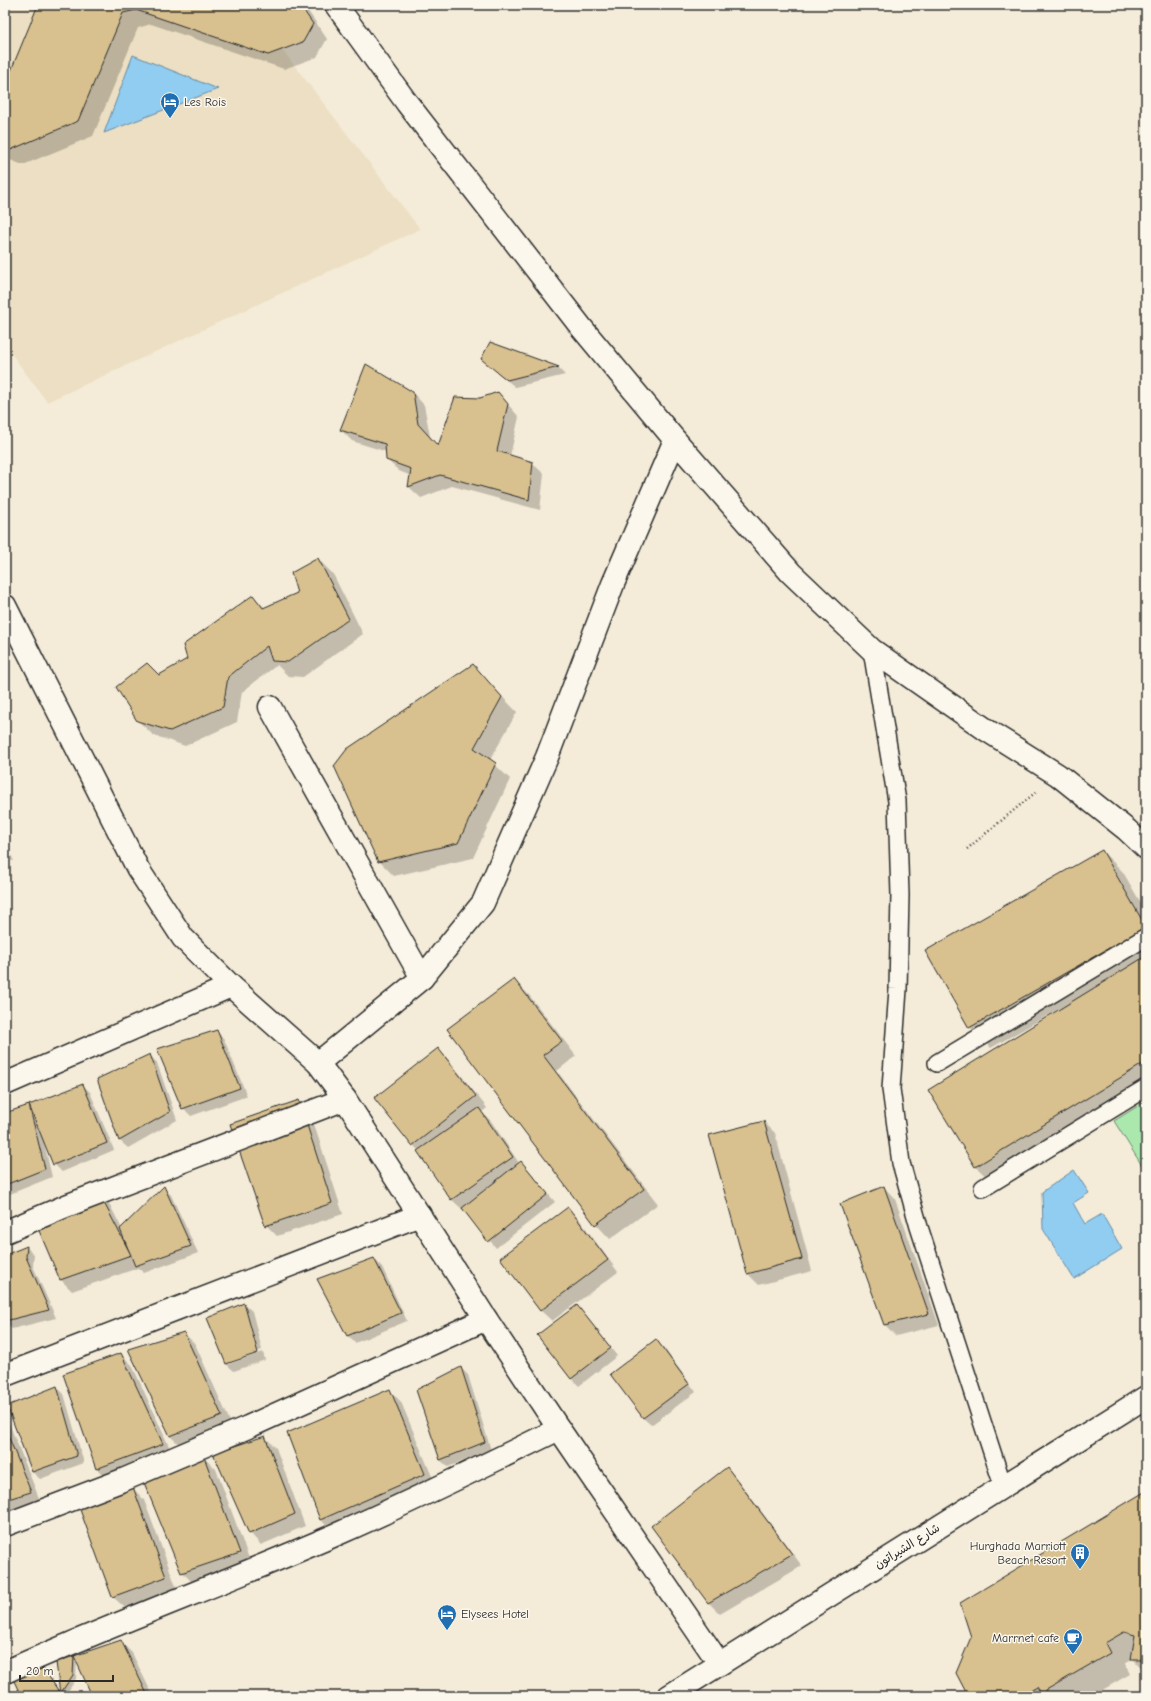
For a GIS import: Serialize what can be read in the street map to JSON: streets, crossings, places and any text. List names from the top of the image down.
{
  "streets": {
    "street": ["شارع الشيراتون"]
  },
  "places": {
    "hotel": ["Les Rois", "Elysees Hotel"],
    "building": ["Hurghada Marriott Beach Resort"],
    "cafe": ["Marrnet cafe"]
  },
  "scale_bar": "20 m"
}
